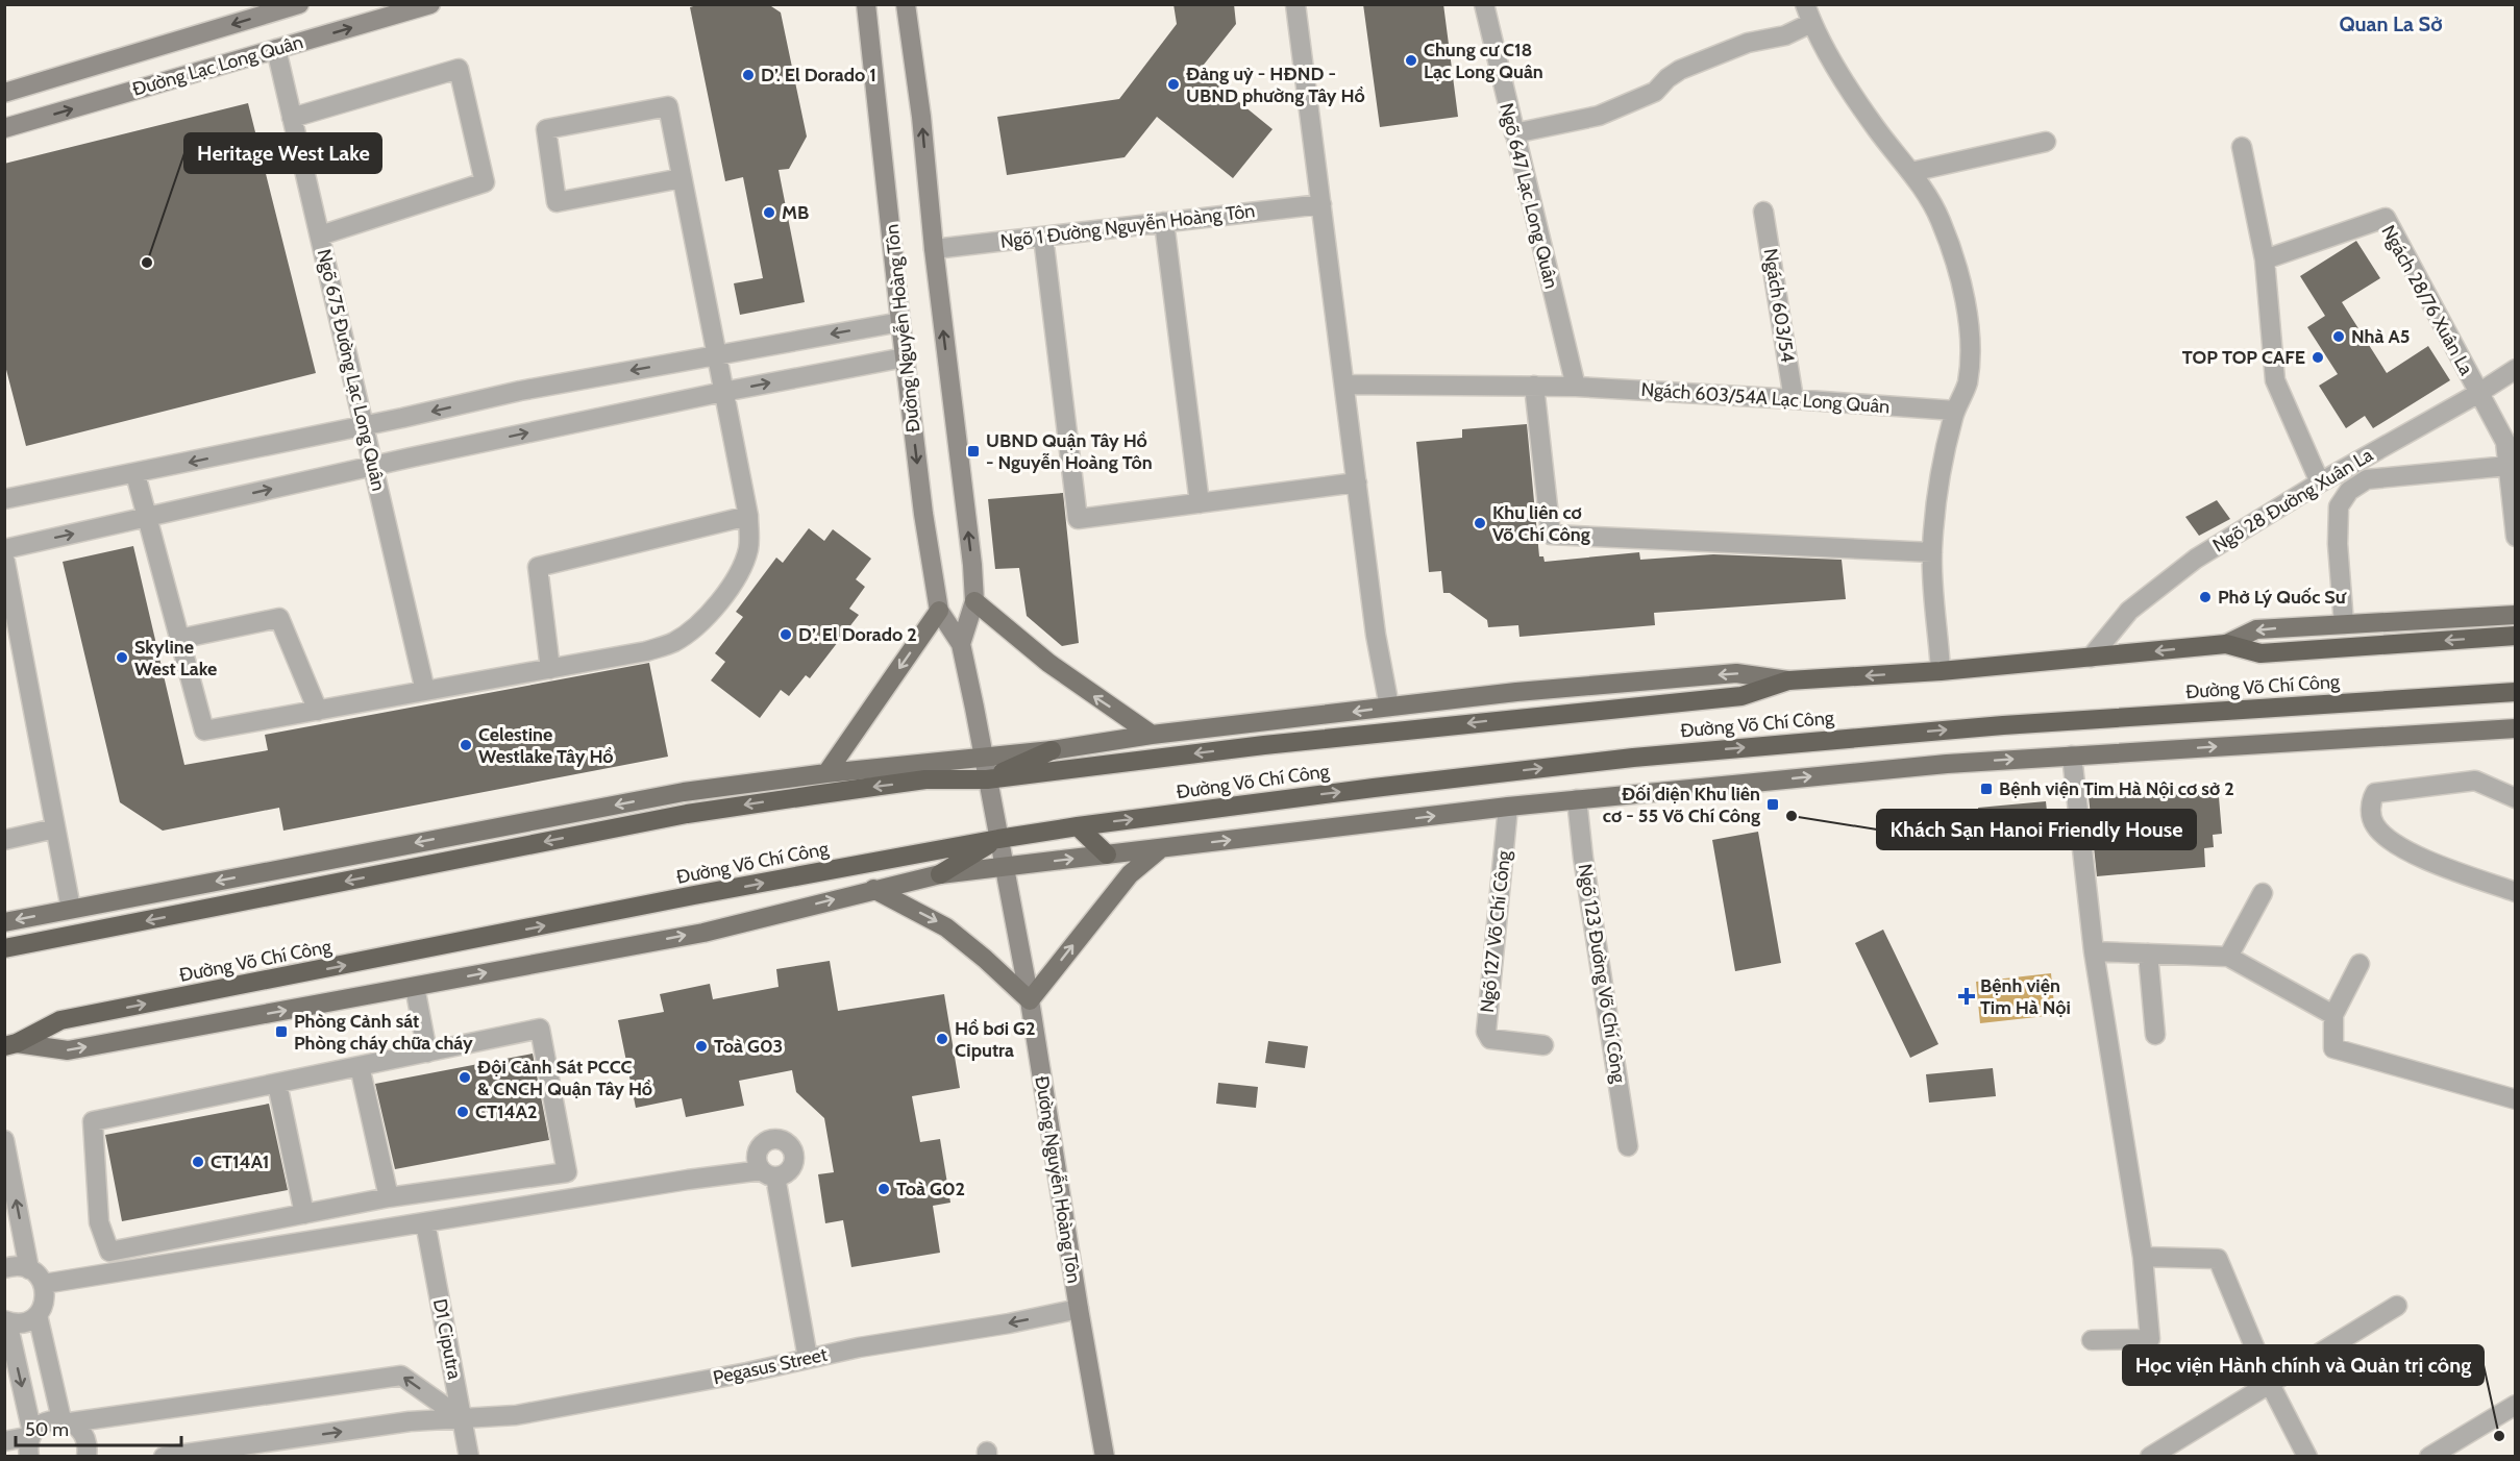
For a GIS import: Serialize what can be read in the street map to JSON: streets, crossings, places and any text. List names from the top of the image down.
{
  "streets": {
    "highway": ["Đường Võ Chí Công"],
    "main road": ["Đường Lạc Long Quân", "Đường Nguyễn Hoàng Tôn"],
    "street": [
      "Ngõ 647 Lạc Long Quân",
      "Ngõ 1 Đường Nguyễn Hoàng Tôn",
      "Ngách 28/76 Xuân La",
      "Ngách 603/54",
      "Ngõ 675 Đường Lạc Long Quân",
      "Ngách 603/54A Lạc Long Quân",
      "Ngõ 28 Đường Xuân La",
      "Ngõ 127 Võ Chí Công",
      "Ngõ 123 Đường Võ Chí Công",
      "D1 Ciputra",
      "Pegasus Street"
    ]
  },
  "crossings": [
    ["Đường Lạc Long Quân", "Ngõ 675 Đường Lạc Long Quân"],
    ["Ngõ 647 Lạc Long Quân", "Ngách 603/54A Lạc Long Quân"],
    ["Ngõ 1 Đường Nguyễn Hoàng Tôn", "Đường Nguyễn Hoàng Tôn"],
    ["Ngách 28/76 Xuân La", "Ngõ 28 Đường Xuân La"],
    ["Ngách 603/54", "Ngách 603/54A Lạc Long Quân"],
    ["Đường Nguyễn Hoàng Tôn", "Đường Võ Chí Công"],
    ["Đường Nguyễn Hoàng Tôn", "Pegasus Street"],
    ["Ngõ 28 Đường Xuân La", "Đường Võ Chí Công"],
    ["Đường Võ Chí Công", "Ngõ 127 Võ Chí Công"],
    ["Đường Võ Chí Công", "Ngõ 123 Đường Võ Chí Công"],
    ["D1 Ciputra", "Pegasus Street"]
  ],
  "districts": ["Quan La Sở"],
  "places": {
    "other": [
      "Chung cư C18 Lạc Long Quân",
      "D’. El Dorado 1",
      "Đảng uỷ - HĐND - UBND phường Tây Hồ",
      "MB",
      "Heritage West Lake",
      "Nhà A5",
      "TOP TOP CAFE",
      "Khu liên cơ Võ Chí Công",
      "Phở Lý Quốc Sư",
      "D’. El Dorado 2",
      "Skyline West Lake",
      "Celestine Westlake Tây Hồ",
      "Khách Sạn Hanoi Friendly House",
      "Hồ bơi G2 Ciputra",
      "Toà G03",
      "Đội Cảnh Sát PCCC & CNCH Quận Tây Hồ",
      "CT14A2",
      "CT14A1",
      "Toà G02",
      "Học viện Hành chính và Quản trị công"
    ],
    "transit": [
      "UBND Quận Tây Hồ - Nguyễn Hoàng Tôn",
      "Bệnh viện Tim Hà Nội cơ sở 2",
      "Đối diện Khu liên cơ - 55 Võ Chí Công",
      "Phòng Cảnh sát Phòng cháy chữa cháy"
    ],
    "health": ["Bệnh viện Tim Hà Nội"]
  },
  "scale_bar": "50 m"
}
